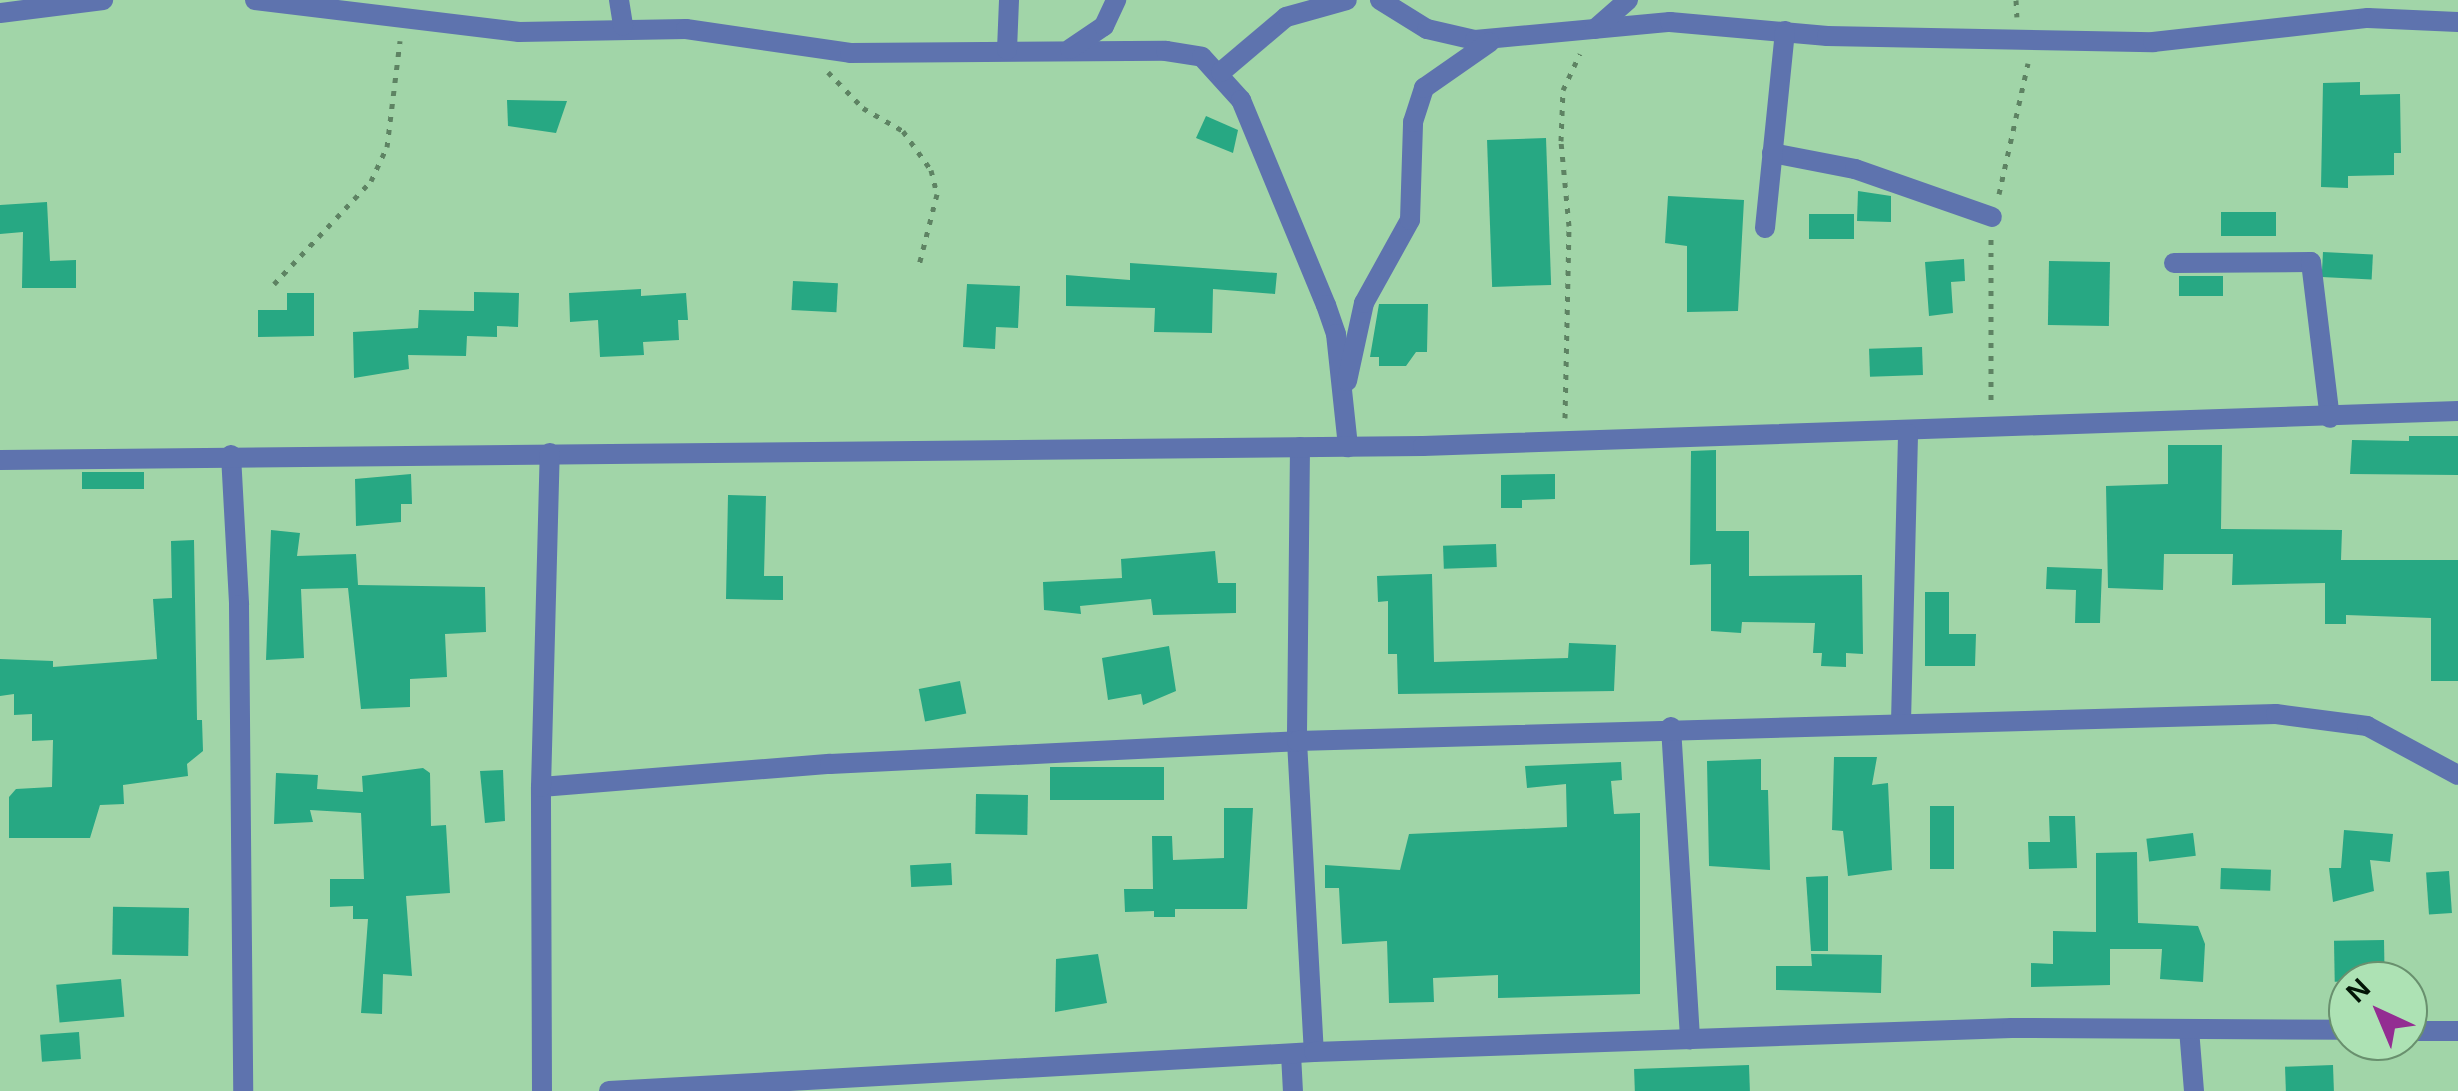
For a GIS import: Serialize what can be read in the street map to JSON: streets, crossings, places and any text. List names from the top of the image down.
{
  "north": "top left"
}
